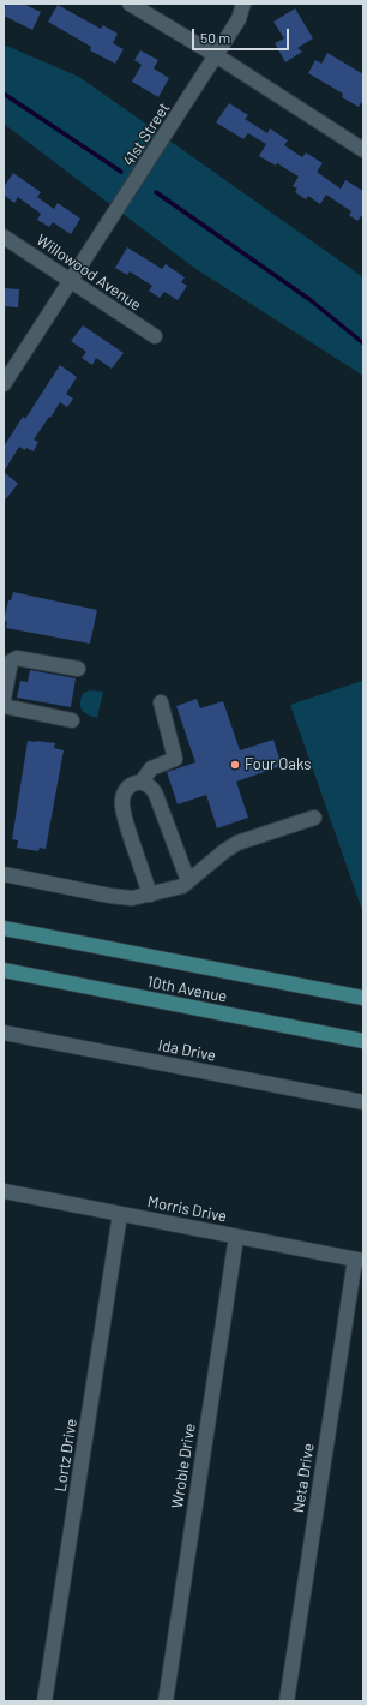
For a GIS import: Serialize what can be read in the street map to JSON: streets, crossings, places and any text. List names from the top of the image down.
{
  "streets": {
    "main road": ["10th Avenue"],
    "street": [
      "41st Street",
      "Willowood Avenue",
      "Ida Drive",
      "Morris Drive",
      "Lortz Drive",
      "Wroble Drive",
      "Neta Drive"
    ]
  },
  "crossings": [
    ["41st Street", "Willowood Avenue"],
    ["Morris Drive", "Lortz Drive"],
    ["Morris Drive", "Wroble Drive"],
    ["Morris Drive", "Neta Drive"]
  ],
  "places": ["Four Oaks"],
  "scale_bar": "50 m"
}
